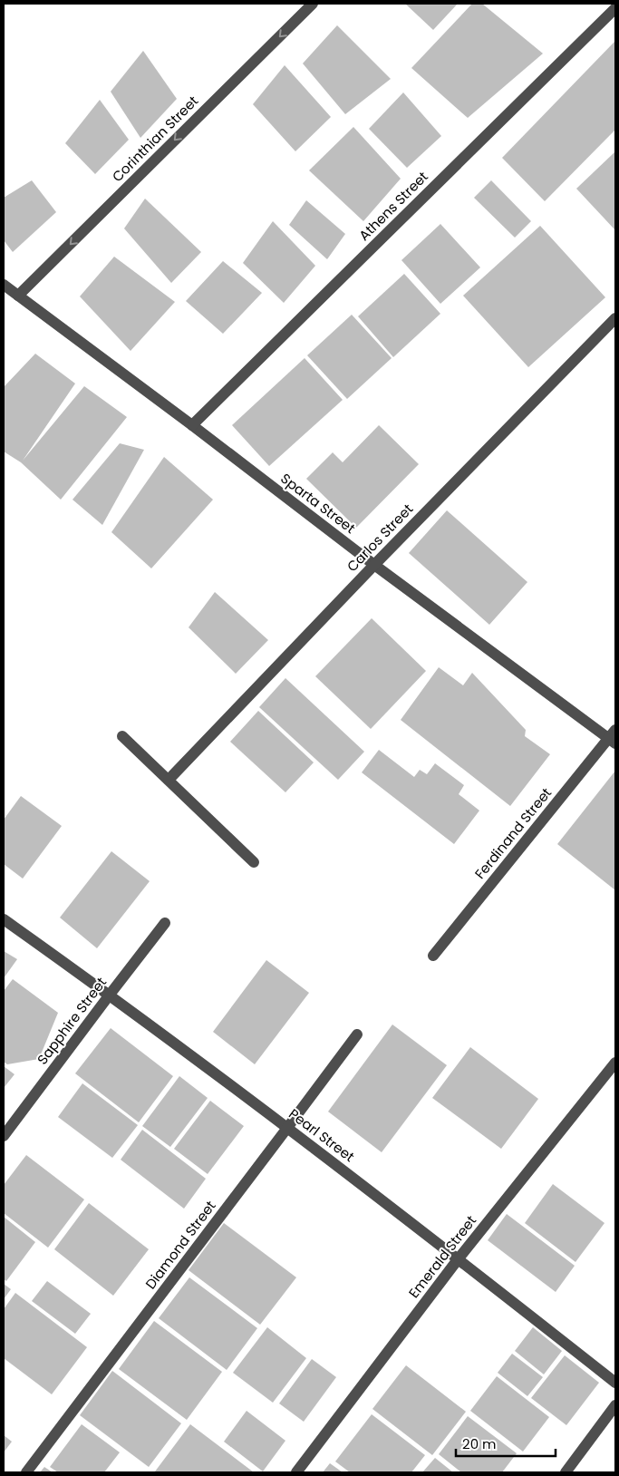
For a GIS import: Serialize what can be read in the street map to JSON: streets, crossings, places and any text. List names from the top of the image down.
{
  "streets": {
    "street": [
      "Corinthian Street",
      "Athens Street",
      "Sparta Street",
      "Carlos Street",
      "Ferdinand Street",
      "Sapphire Street",
      "Pearl Street",
      "Diamond Street",
      "Emerald Street"
    ]
  },
  "crossings": [
    ["Corinthian Street", "Sparta Street"],
    ["Athens Street", "Sparta Street"],
    ["Sparta Street", "Carlos Street"],
    ["Sparta Street", "Ferdinand Street"],
    ["Sapphire Street", "Pearl Street"],
    ["Pearl Street", "Diamond Street"],
    ["Pearl Street", "Emerald Street"]
  ],
  "one_way": ["Corinthian Street"],
  "scale_bar": "20 m"
}
